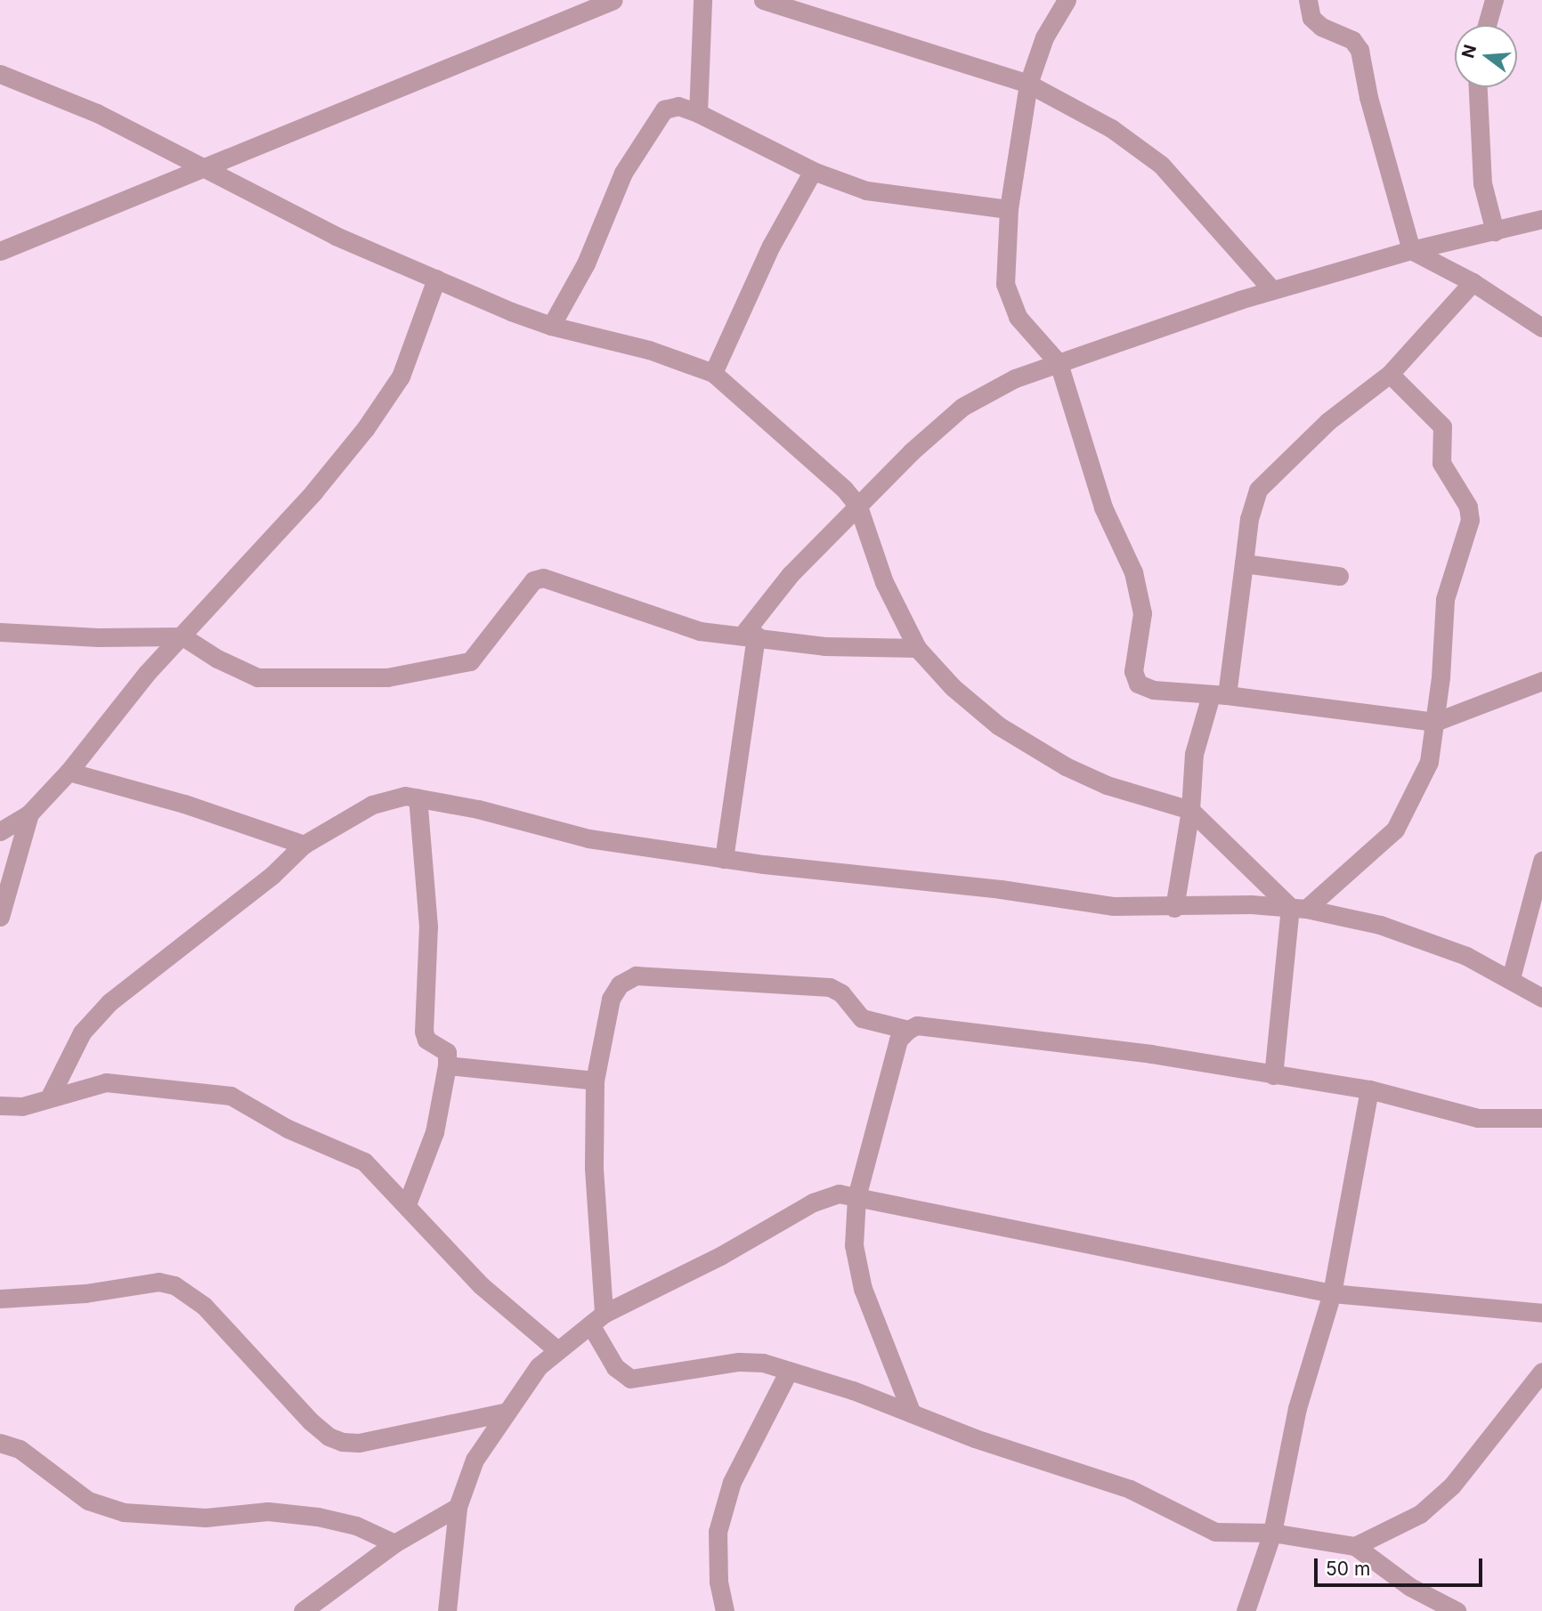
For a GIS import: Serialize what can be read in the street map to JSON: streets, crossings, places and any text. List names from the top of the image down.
{
  "scale_bar": "50 m",
  "north": "left"
}
